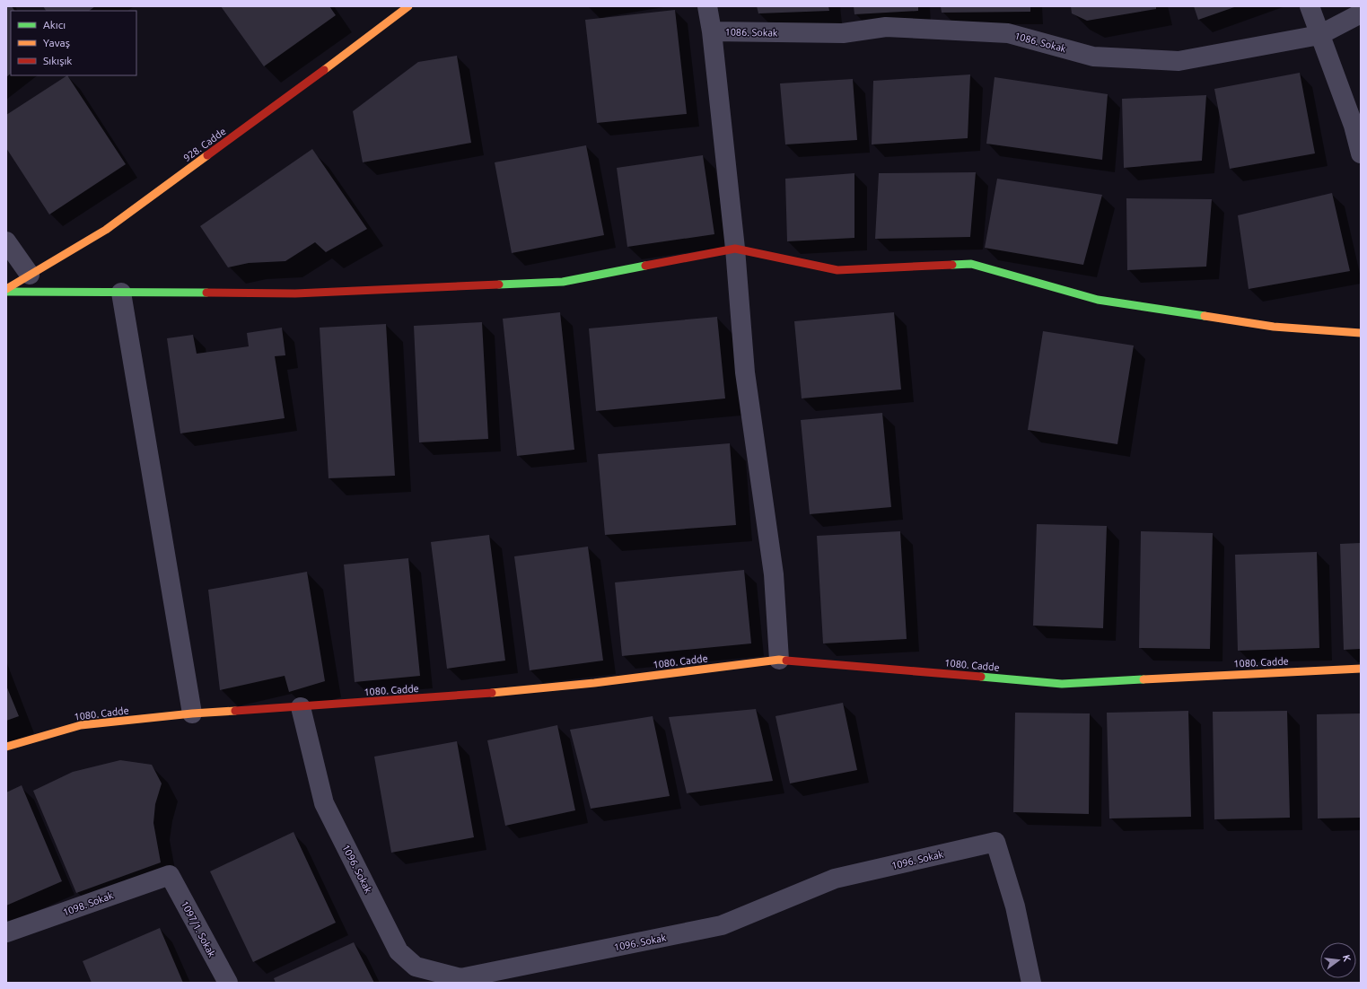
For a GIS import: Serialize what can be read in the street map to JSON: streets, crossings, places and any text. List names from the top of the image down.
{
  "streets": {
    "street": [
      "1086. Sokak",
      "928. Cadde",
      "1080. Cadde",
      "1096. Sokak",
      "1098. Sokak",
      "1097/1. Sokak"
    ]
  },
  "crossings": [
    ["1080. Cadde", "1096. Sokak"],
    ["1098. Sokak", "1097/1. Sokak"]
  ],
  "legend": ["Akıcı", "Yavaş", "Sıkışık"],
  "north": "right"
}
